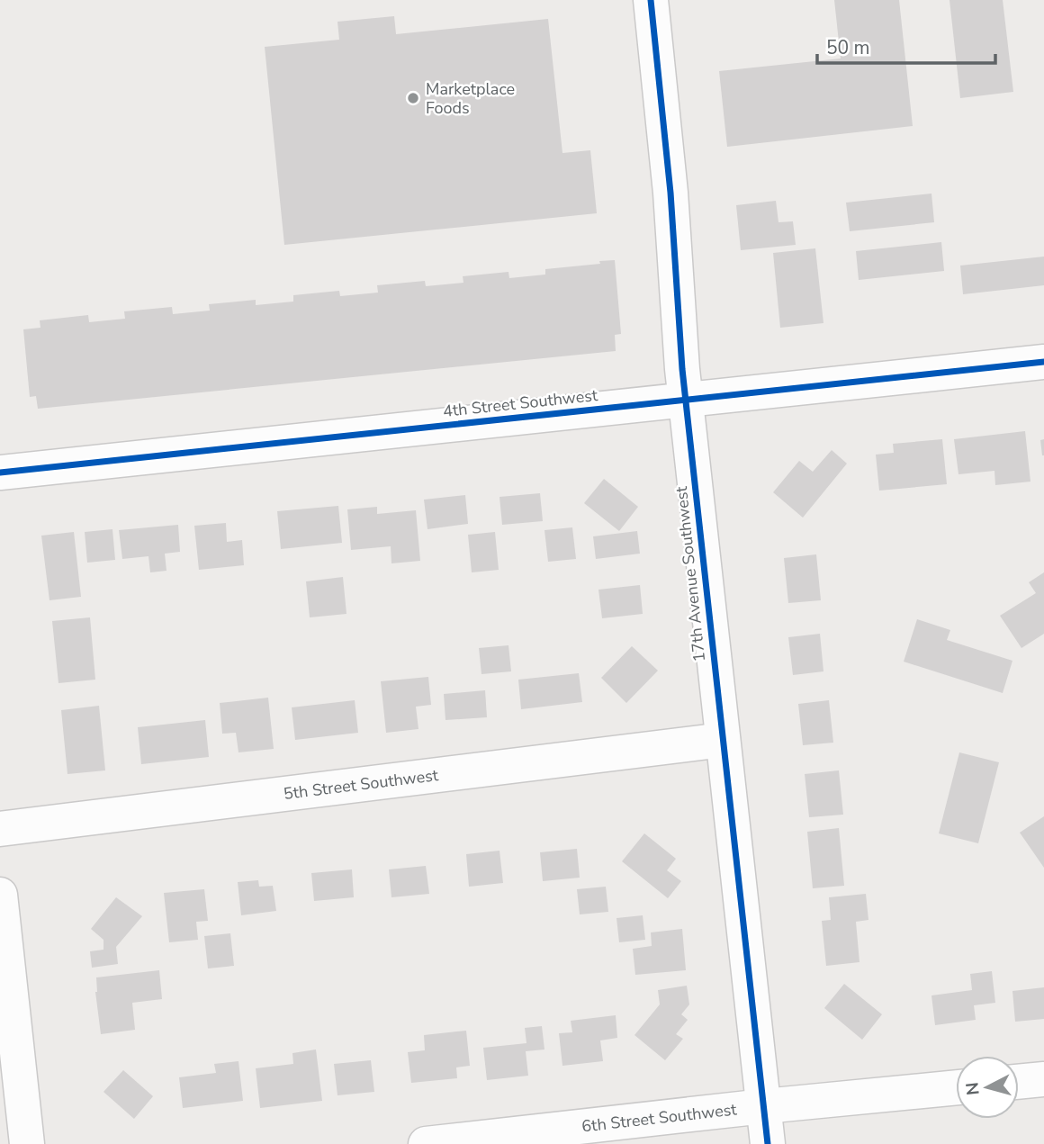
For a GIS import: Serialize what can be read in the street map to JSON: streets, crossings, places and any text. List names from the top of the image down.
{
  "streets": {
    "street": [
      "4th Street Southwest",
      "17th Avenue Southwest",
      "5th Street Southwest",
      "6th Street Southwest"
    ]
  },
  "crossings": [
    ["4th Street Southwest", "17th Avenue Southwest"],
    ["17th Avenue Southwest", "5th Street Southwest"],
    ["17th Avenue Southwest", "6th Street Southwest"]
  ],
  "places": ["Marketplace Foods"],
  "scale_bar": "50 m",
  "north": "left"
}
